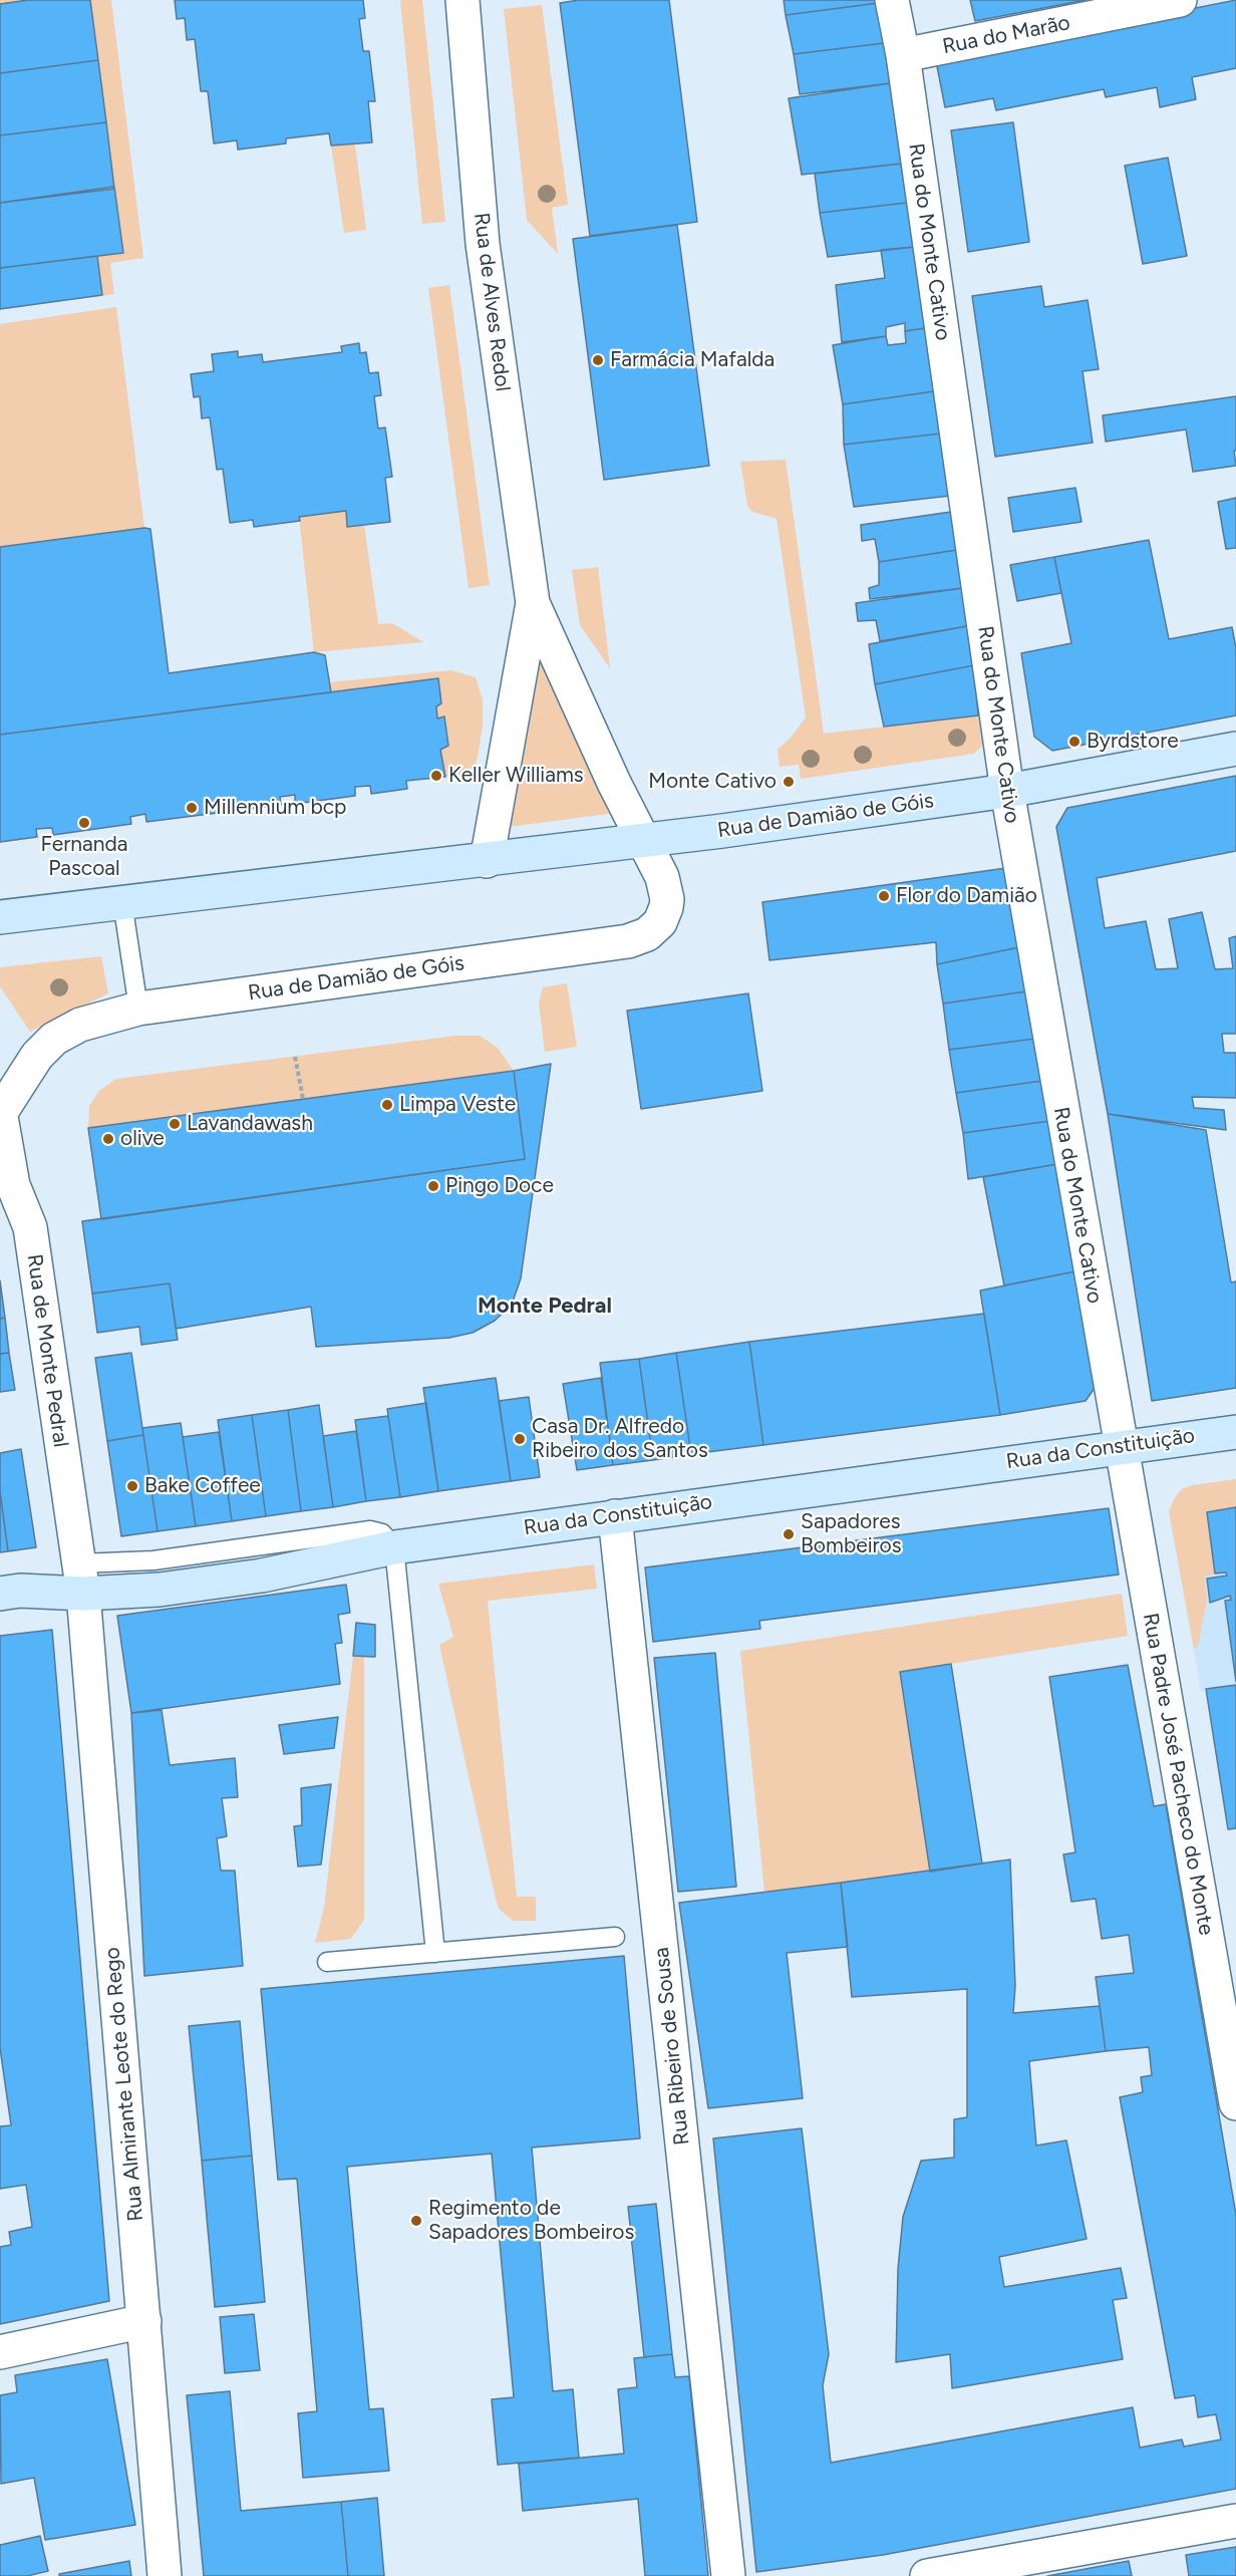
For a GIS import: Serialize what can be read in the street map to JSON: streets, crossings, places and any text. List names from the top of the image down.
{
  "streets": {
    "main road": ["Rua de Damião de Góis", "Rua da Constituição"],
    "street": [
      "Rua do Marão",
      "Rua do Monte Cativo",
      "Rua de Alves Redol",
      "Rua de Monte Pedral",
      "Rua Padre José Pacheco do Monte",
      "Rua Ribeiro de Sousa",
      "Rua Almirante Leote do Rego"
    ]
  },
  "crossings": [
    ["Rua do Marão", "Rua do Monte Cativo"],
    ["Rua do Monte Cativo", "Rua de Damião de Góis"],
    ["Rua do Monte Cativo", "Rua da Constituição"],
    ["Rua do Monte Cativo", "Rua Padre José Pacheco do Monte"],
    ["Rua de Alves Redol", "Rua de Damião de Góis"],
    ["Rua de Damião de Góis", "Rua de Monte Pedral"],
    ["Rua de Monte Pedral", "Rua da Constituição"],
    ["Rua de Monte Pedral", "Rua Almirante Leote do Rego"],
    ["Rua da Constituição", "Rua Padre José Pacheco do Monte"],
    ["Rua da Constituição", "Rua Ribeiro de Sousa"],
    ["Rua da Constituição", "Rua Almirante Leote do Rego"]
  ],
  "districts": ["Monte Pedral"],
  "places": [
    "Farmácia Mafalda",
    "Byrdstore",
    "Keller Williams",
    "Monte Cativo",
    "Millennium bcp",
    "Fernanda Pascoal",
    "Flor do Damião",
    "Limpa Veste",
    "Lavandawash",
    "olive",
    "Pingo Doce",
    "Casa Dr. Alfredo Ribeiro dos Santos",
    "Bake Coffee",
    "Sapadores Bombeiros",
    "Regimento de Sapadores Bombeiros"
  ]
}
